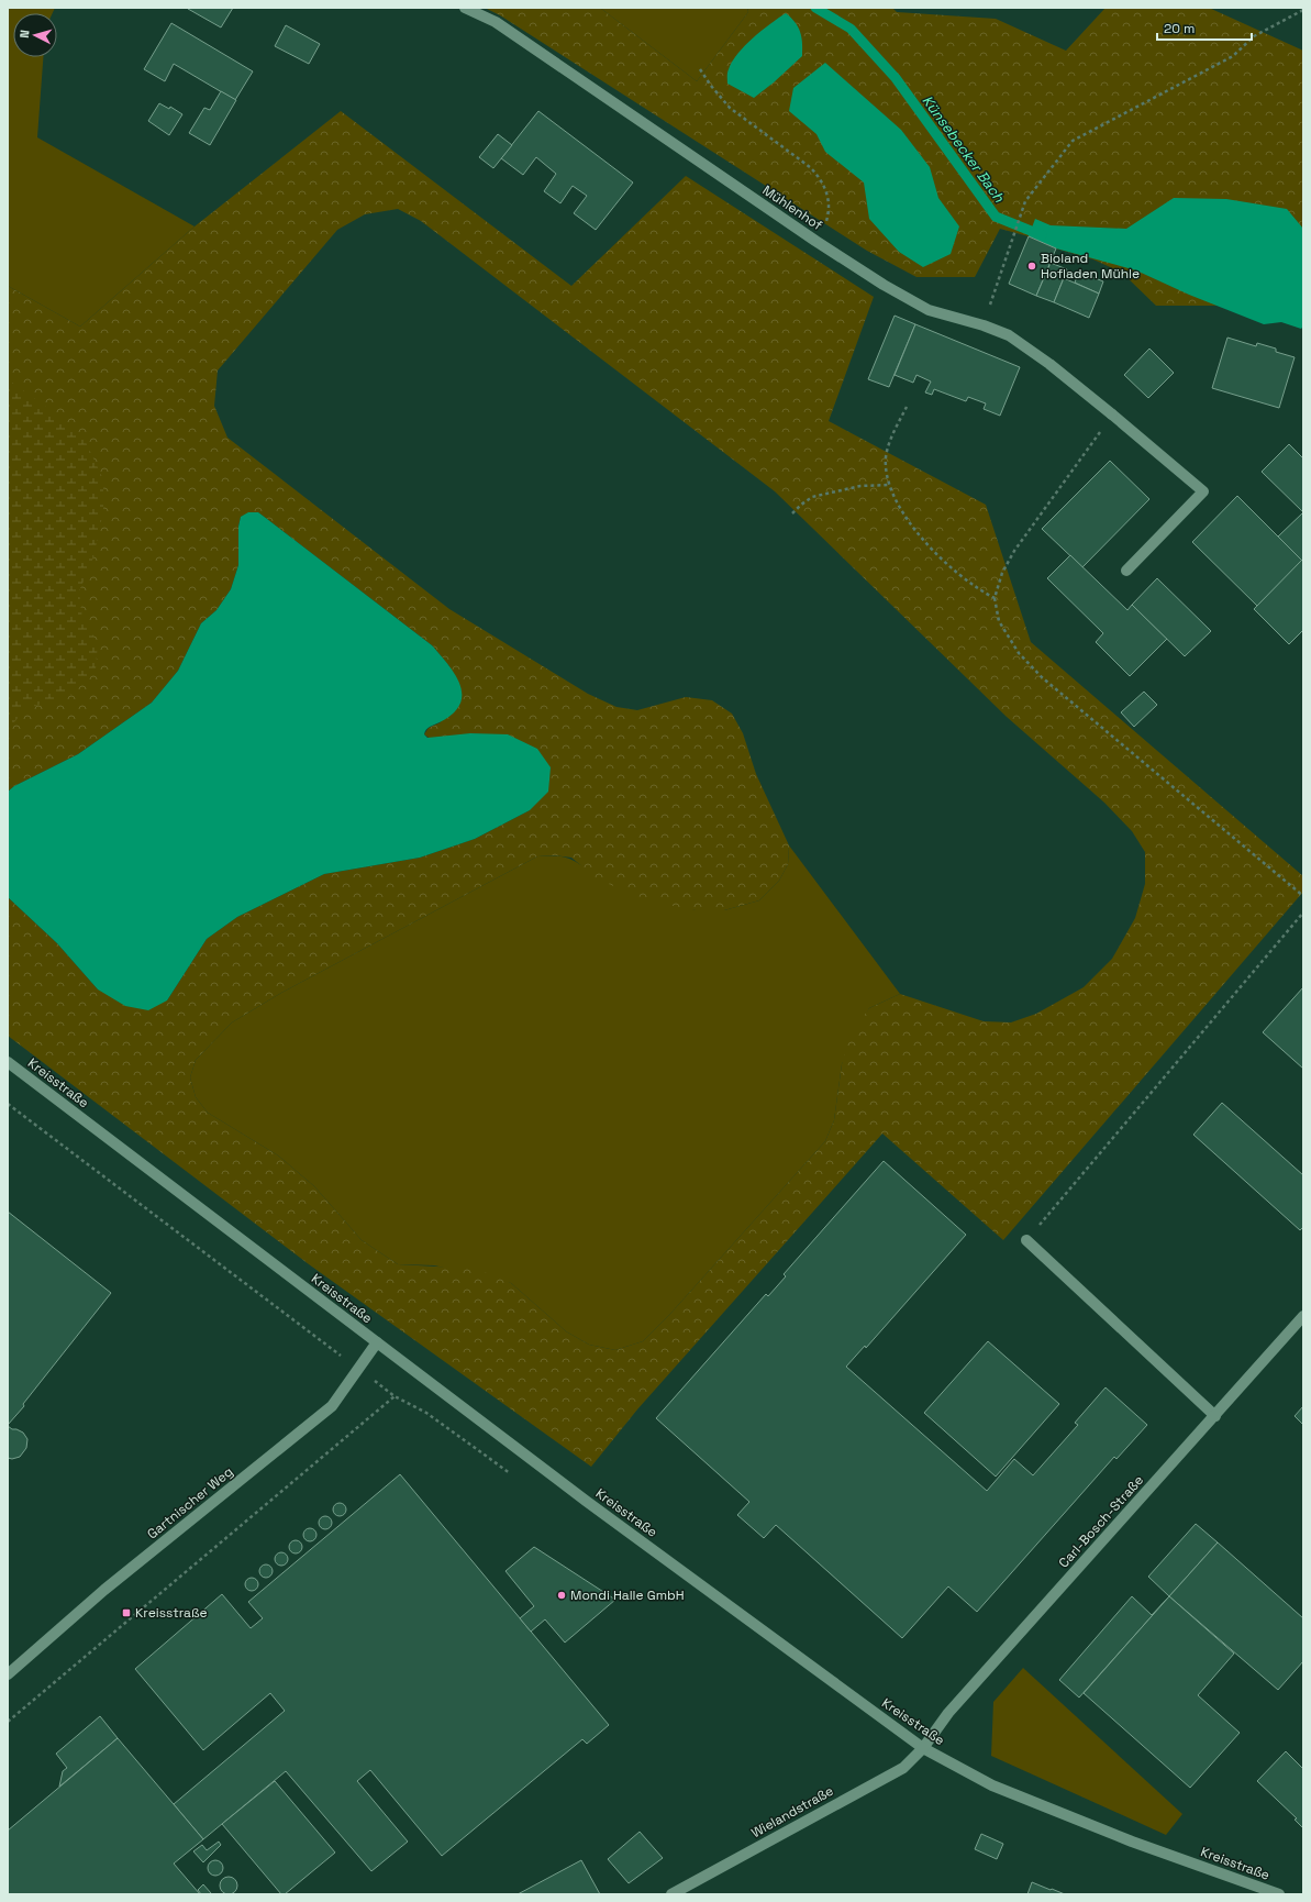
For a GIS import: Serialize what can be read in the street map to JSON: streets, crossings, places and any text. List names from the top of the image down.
{
  "streets": {
    "street": [
      "Mühlenhof",
      "Kreisstraße",
      "Gartnischer Weg",
      "Carl-Bosch-Straße",
      "Wielandstraße"
    ]
  },
  "crossings": [
    ["Kreisstraße", "Gartnischer Weg"],
    ["Kreisstraße", "Carl-Bosch-Straße"],
    ["Kreisstraße", "Wielandstraße"],
    ["Carl-Bosch-Straße", "Wielandstraße"]
  ],
  "water": ["Künsebecker Bach"],
  "places": {
    "other": ["Bioland Hofladen Mühle", "Mondi Halle GmbH"],
    "transit": ["Kreisstraße"]
  },
  "scale_bar": "20 m",
  "north": "left"
}
